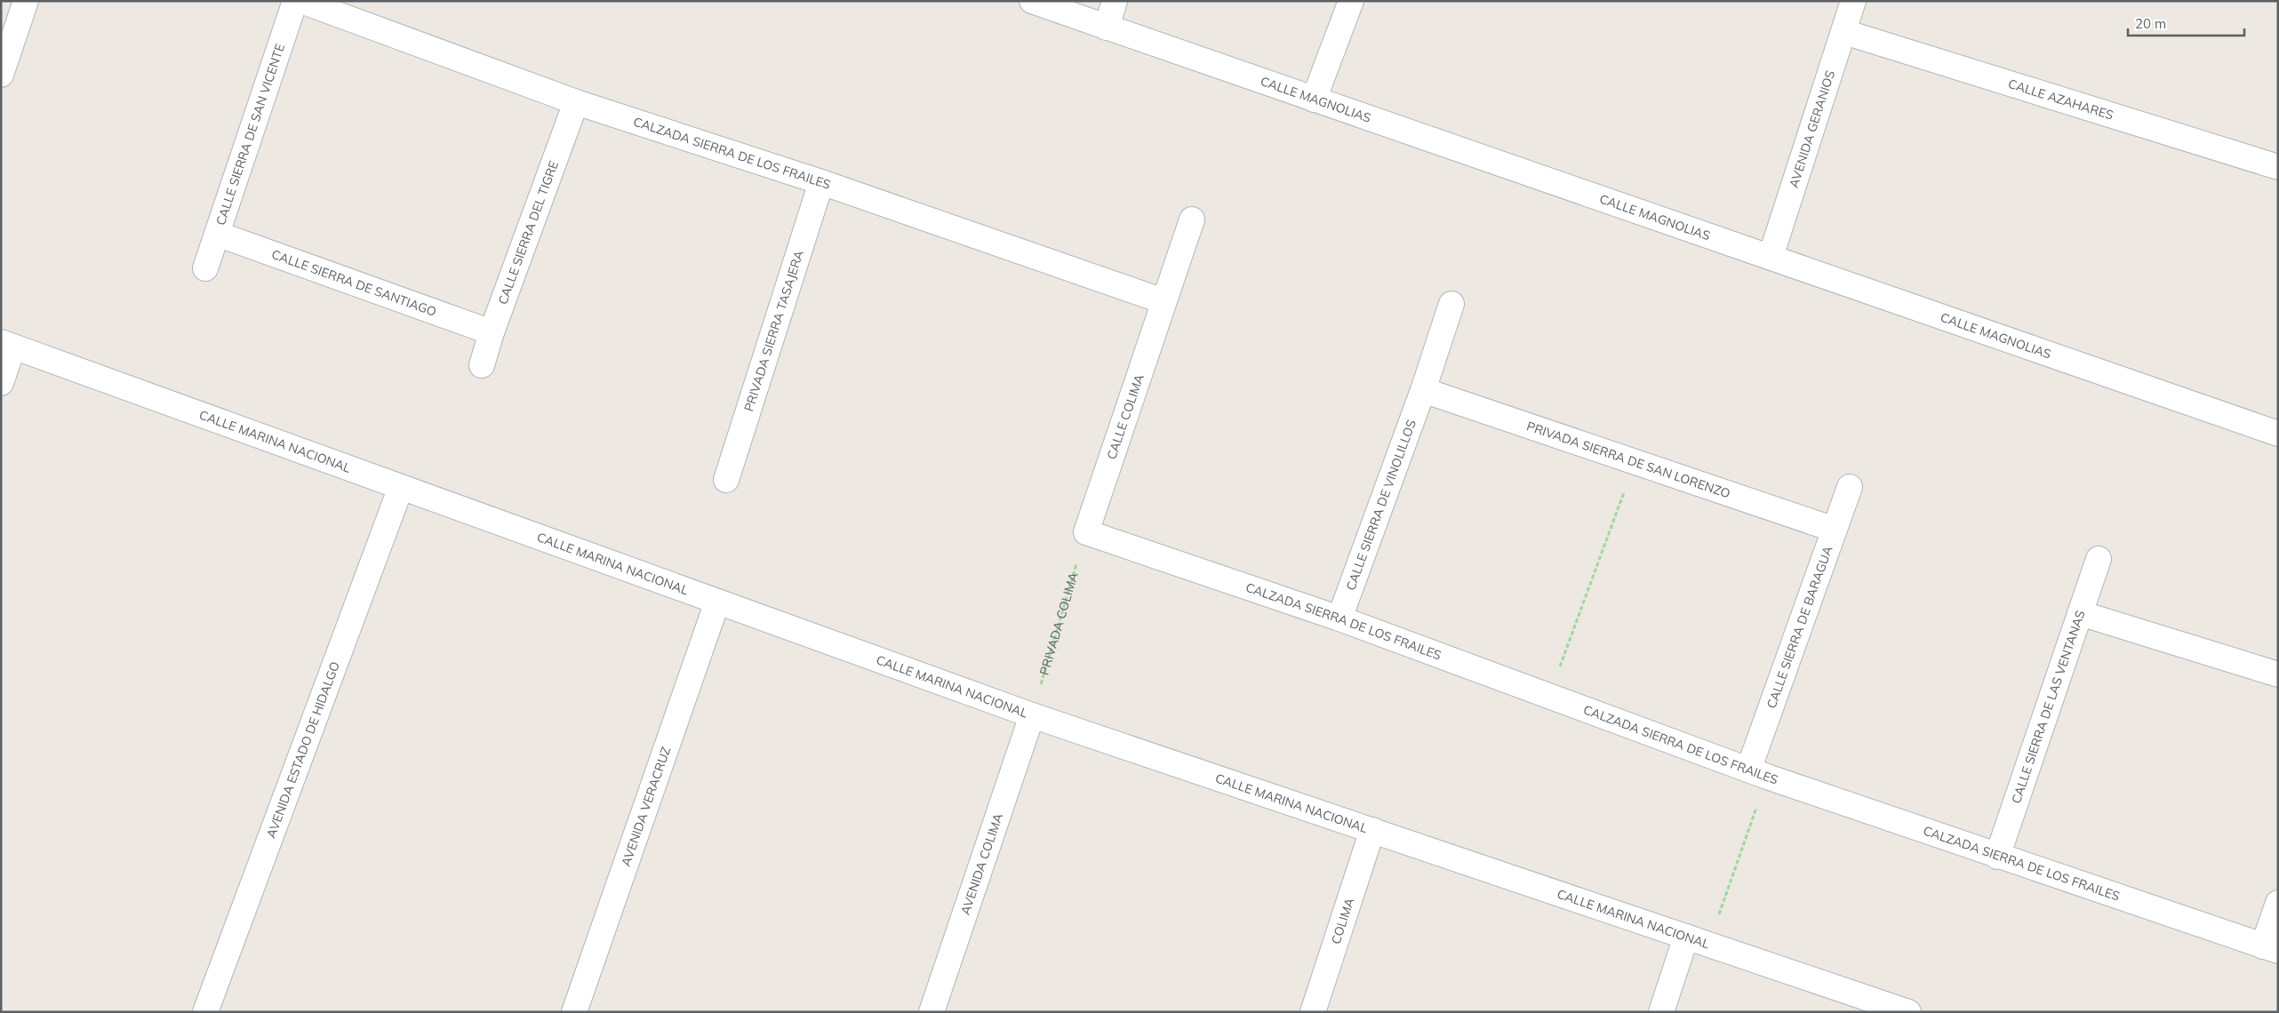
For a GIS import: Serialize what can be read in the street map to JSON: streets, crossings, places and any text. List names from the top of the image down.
{
  "streets": {
    "street": [
      "CALLE MAGNOLIAS",
      "CALLE AZAHARES",
      "AVENIDA GERANIOS",
      "CALLE SIERRA DE SAN VICENTE",
      "CALZADA SIERRA DE LOS FRAILES",
      "CALLE SIERRA DEL TIGRE",
      "CALLE SIERRA DE SANTIAGO",
      "PRIVADA SIERRA TASAJERA",
      "CALLE COLIMA",
      "CALLE MARINA NACIONAL",
      "PRIVADA SIERRA DE SAN LORENZO",
      "CALLE SIERRA DE VINOLILLOS",
      "CALLE SIERRA DE BARAGUA",
      "CALLE SIERRA DE LAS VENTANAS",
      "AVENIDA ESTADO DE HIDALGO",
      "AVENIDA VERACRUZ",
      "AVENIDA COLIMA",
      "COLIMA"
    ],
    "path": ["PRIVADA COLIMA"]
  },
  "crossings": [
    ["CALLE MAGNOLIAS", "AVENIDA GERANIOS"],
    ["CALLE AZAHARES", "AVENIDA GERANIOS"],
    ["CALLE SIERRA DE SAN VICENTE", "CALLE SIERRA DE SANTIAGO"],
    ["CALZADA SIERRA DE LOS FRAILES", "CALLE SIERRA DEL TIGRE"],
    ["CALZADA SIERRA DE LOS FRAILES", "PRIVADA SIERRA TASAJERA"],
    ["CALZADA SIERRA DE LOS FRAILES", "CALLE COLIMA"],
    ["CALZADA SIERRA DE LOS FRAILES", "CALLE SIERRA DE VINOLILLOS"],
    ["CALZADA SIERRA DE LOS FRAILES", "PRIVADA COLIMA"],
    ["CALZADA SIERRA DE LOS FRAILES", "CALLE SIERRA DE BARAGUA"],
    ["CALZADA SIERRA DE LOS FRAILES", "CALLE SIERRA DE LAS VENTANAS"],
    ["CALLE SIERRA DEL TIGRE", "CALLE SIERRA DE SANTIAGO"],
    ["CALLE COLIMA", "PRIVADA COLIMA"],
    ["CALLE MARINA NACIONAL", "PRIVADA COLIMA"],
    ["CALLE MARINA NACIONAL", "AVENIDA ESTADO DE HIDALGO"],
    ["CALLE MARINA NACIONAL", "AVENIDA VERACRUZ"],
    ["CALLE MARINA NACIONAL", "AVENIDA COLIMA"],
    ["CALLE MARINA NACIONAL", "COLIMA"],
    ["PRIVADA SIERRA DE SAN LORENZO", "CALLE SIERRA DE VINOLILLOS"],
    ["PRIVADA SIERRA DE SAN LORENZO", "CALLE SIERRA DE BARAGUA"],
    ["PRIVADA COLIMA", "AVENIDA COLIMA"]
  ],
  "scale_bar": "20 m"
}
